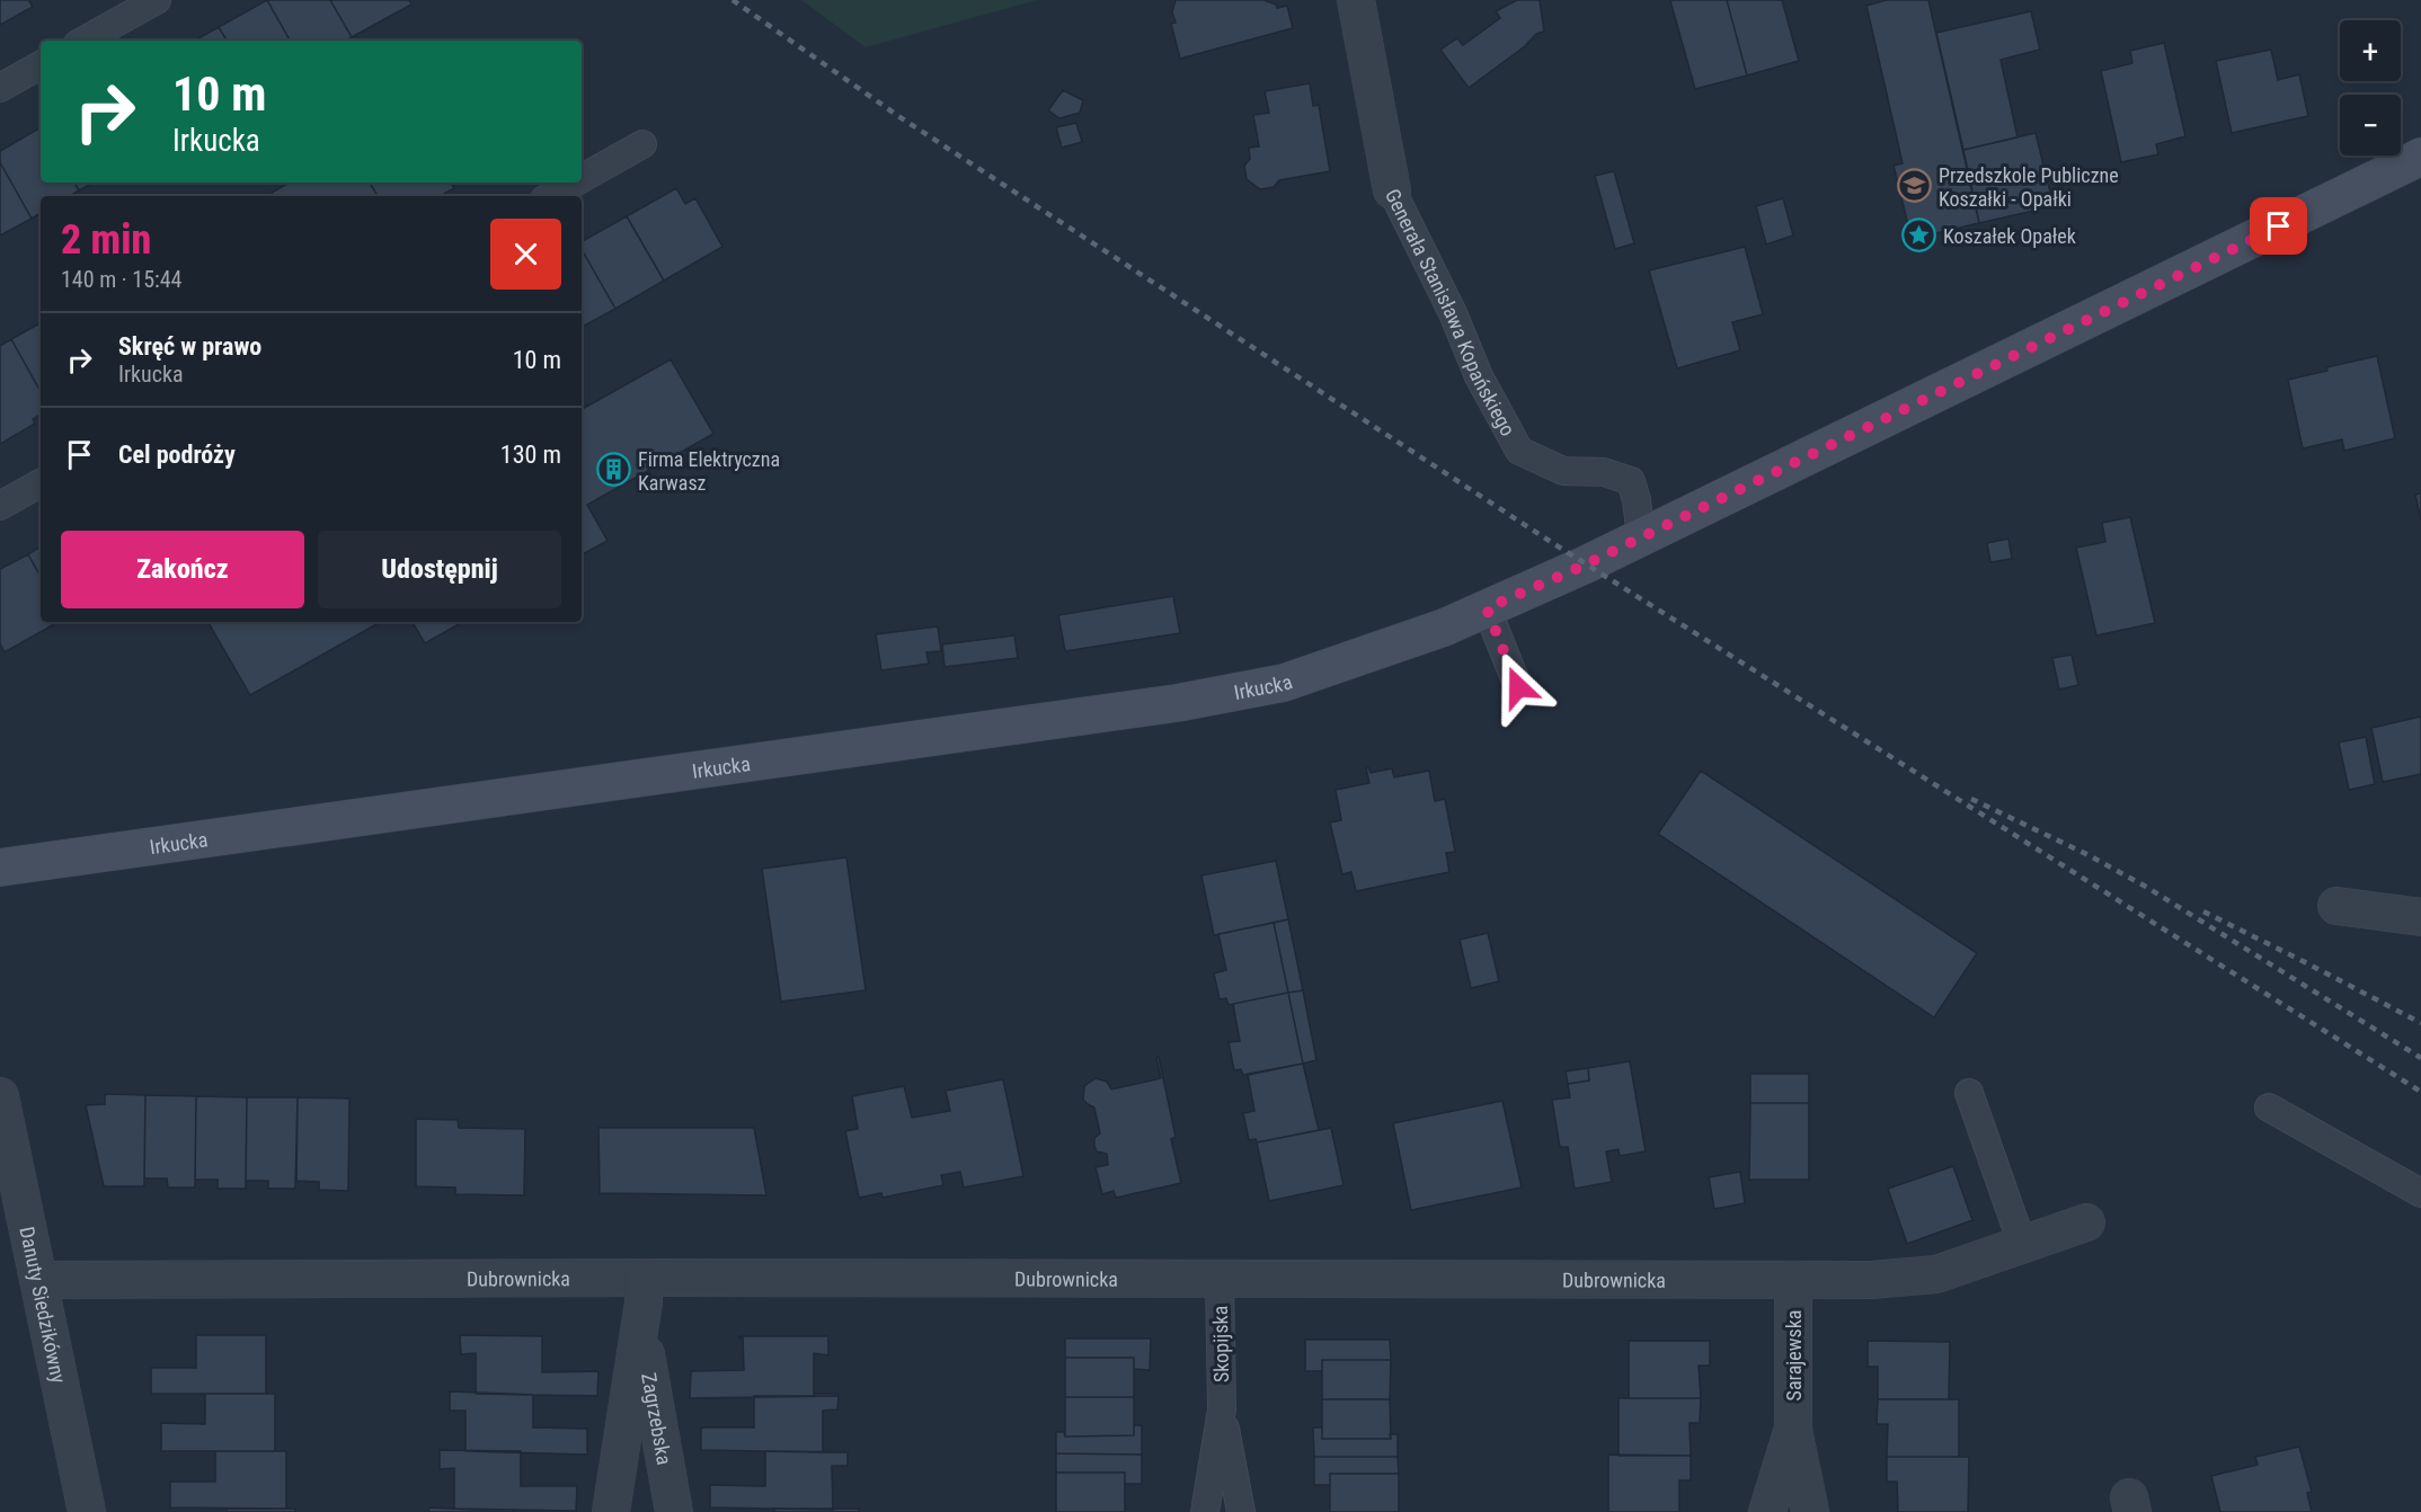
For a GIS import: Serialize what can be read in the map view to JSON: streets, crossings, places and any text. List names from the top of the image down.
{
  "streets": {
    "street": [
      "Generała Stanisława Kopańskiego",
      "Irkucka",
      "Dubrownicka",
      "Danuty Siedzikówny",
      "Sarajewska",
      "Zagrzebska"
    ],
    "lane": ["Skopijska"]
  },
  "crossings": [
    ["Generała Stanisława Kopańskiego", "Irkucka"],
    ["Dubrownicka", "Danuty Siedzikówny"],
    ["Dubrownicka", "Skopijska"],
    ["Dubrownicka", "Sarajewska"],
    ["Dubrownicka", "Zagrzebska"]
  ],
  "places": {
    "school or university": ["Przedszkole Publiczne Koszałki - Opałki"],
    "place": ["Koszałek Opałek"],
    "building": ["Firma Elektryczna Karwasz"]
  },
  "page": {
    "map_buttons": ["+", "−"],
    "turn": ["10 m", "Irkucka"],
    "heading": ["2 min", "140 m · 15:44"],
    "list": [
      {
        "name": "Skręć w prawo",
        "note": "Irkucka",
        "value": "10 m"
      },
      {
        "name": "Cel podróży",
        "value": "130 m"
      }
    ],
    "buttons": ["Zakończ", "Udostępnij"]
  }
}
